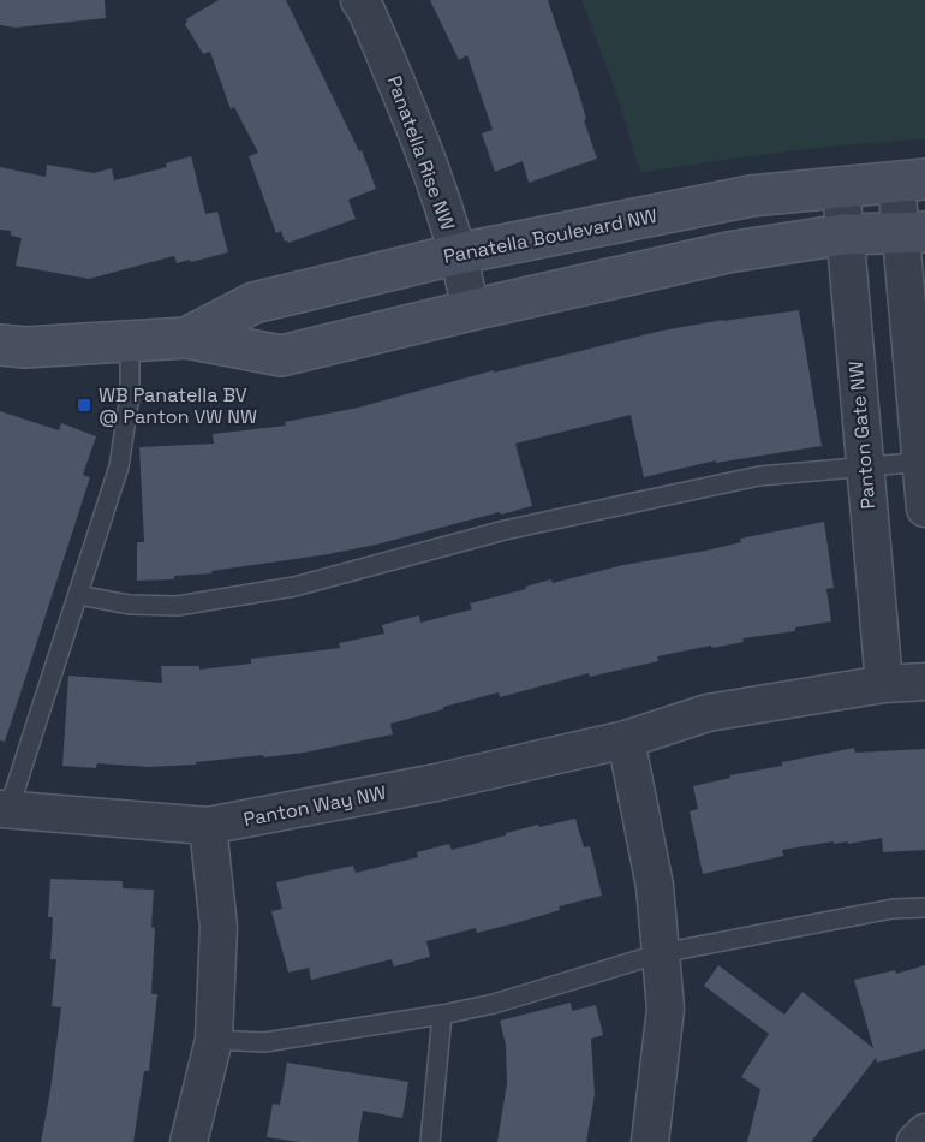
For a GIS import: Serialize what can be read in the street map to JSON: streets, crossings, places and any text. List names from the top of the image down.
{
  "streets": {
    "street": [
      "Panatella Rise NW",
      "Panatella Boulevard NW",
      "Panton Gate NW",
      "Panton Way NW"
    ]
  },
  "crossings": [
    ["Panatella Rise NW", "Panatella Boulevard NW"],
    ["Panatella Boulevard NW", "Panton Gate NW"],
    ["Panton Gate NW", "Panton Way NW"]
  ],
  "places": {
    "transit": ["WB Panatella BV @ Panton VW NW"]
  }
}
